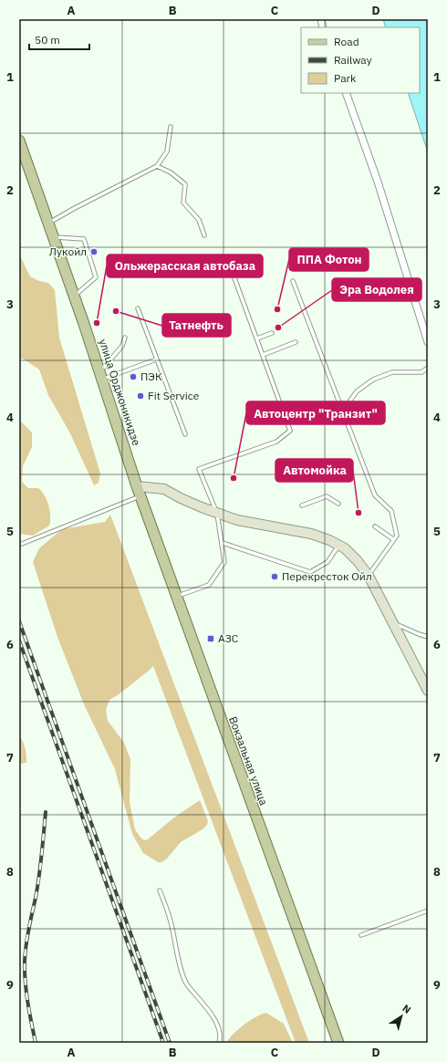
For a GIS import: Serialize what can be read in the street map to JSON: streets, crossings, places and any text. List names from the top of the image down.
{
  "streets": {
    "main road": ["улица Орджоникидзе", "Вокзальная улица"]
  },
  "crossings": [
    ["улица Орджоникидзе", "Вокзальная улица"]
  ],
  "places": {
    "other": [
      "Лукойл",
      "ППА Фотон",
      "Татнефть",
      "Ольжерасская автобаза",
      "Эра Водолея",
      "ПЭК",
      "Fit Service",
      "Автоцентр \"Транзит\"",
      "Автомойка",
      "Перекресток Ойл"
    ],
    "transit": ["АЗС"]
  },
  "legend": ["Road", "Railway", "Park"],
  "scale_bar": "50 m",
  "north": "top right",
  "grid": {
    "columns": [
      "A",
      "B",
      "C",
      "D"
    ],
    "rows": [
      "1",
      "2",
      "3",
      "4",
      "5",
      "6",
      "7",
      "8",
      "9"
    ]
  }
}
